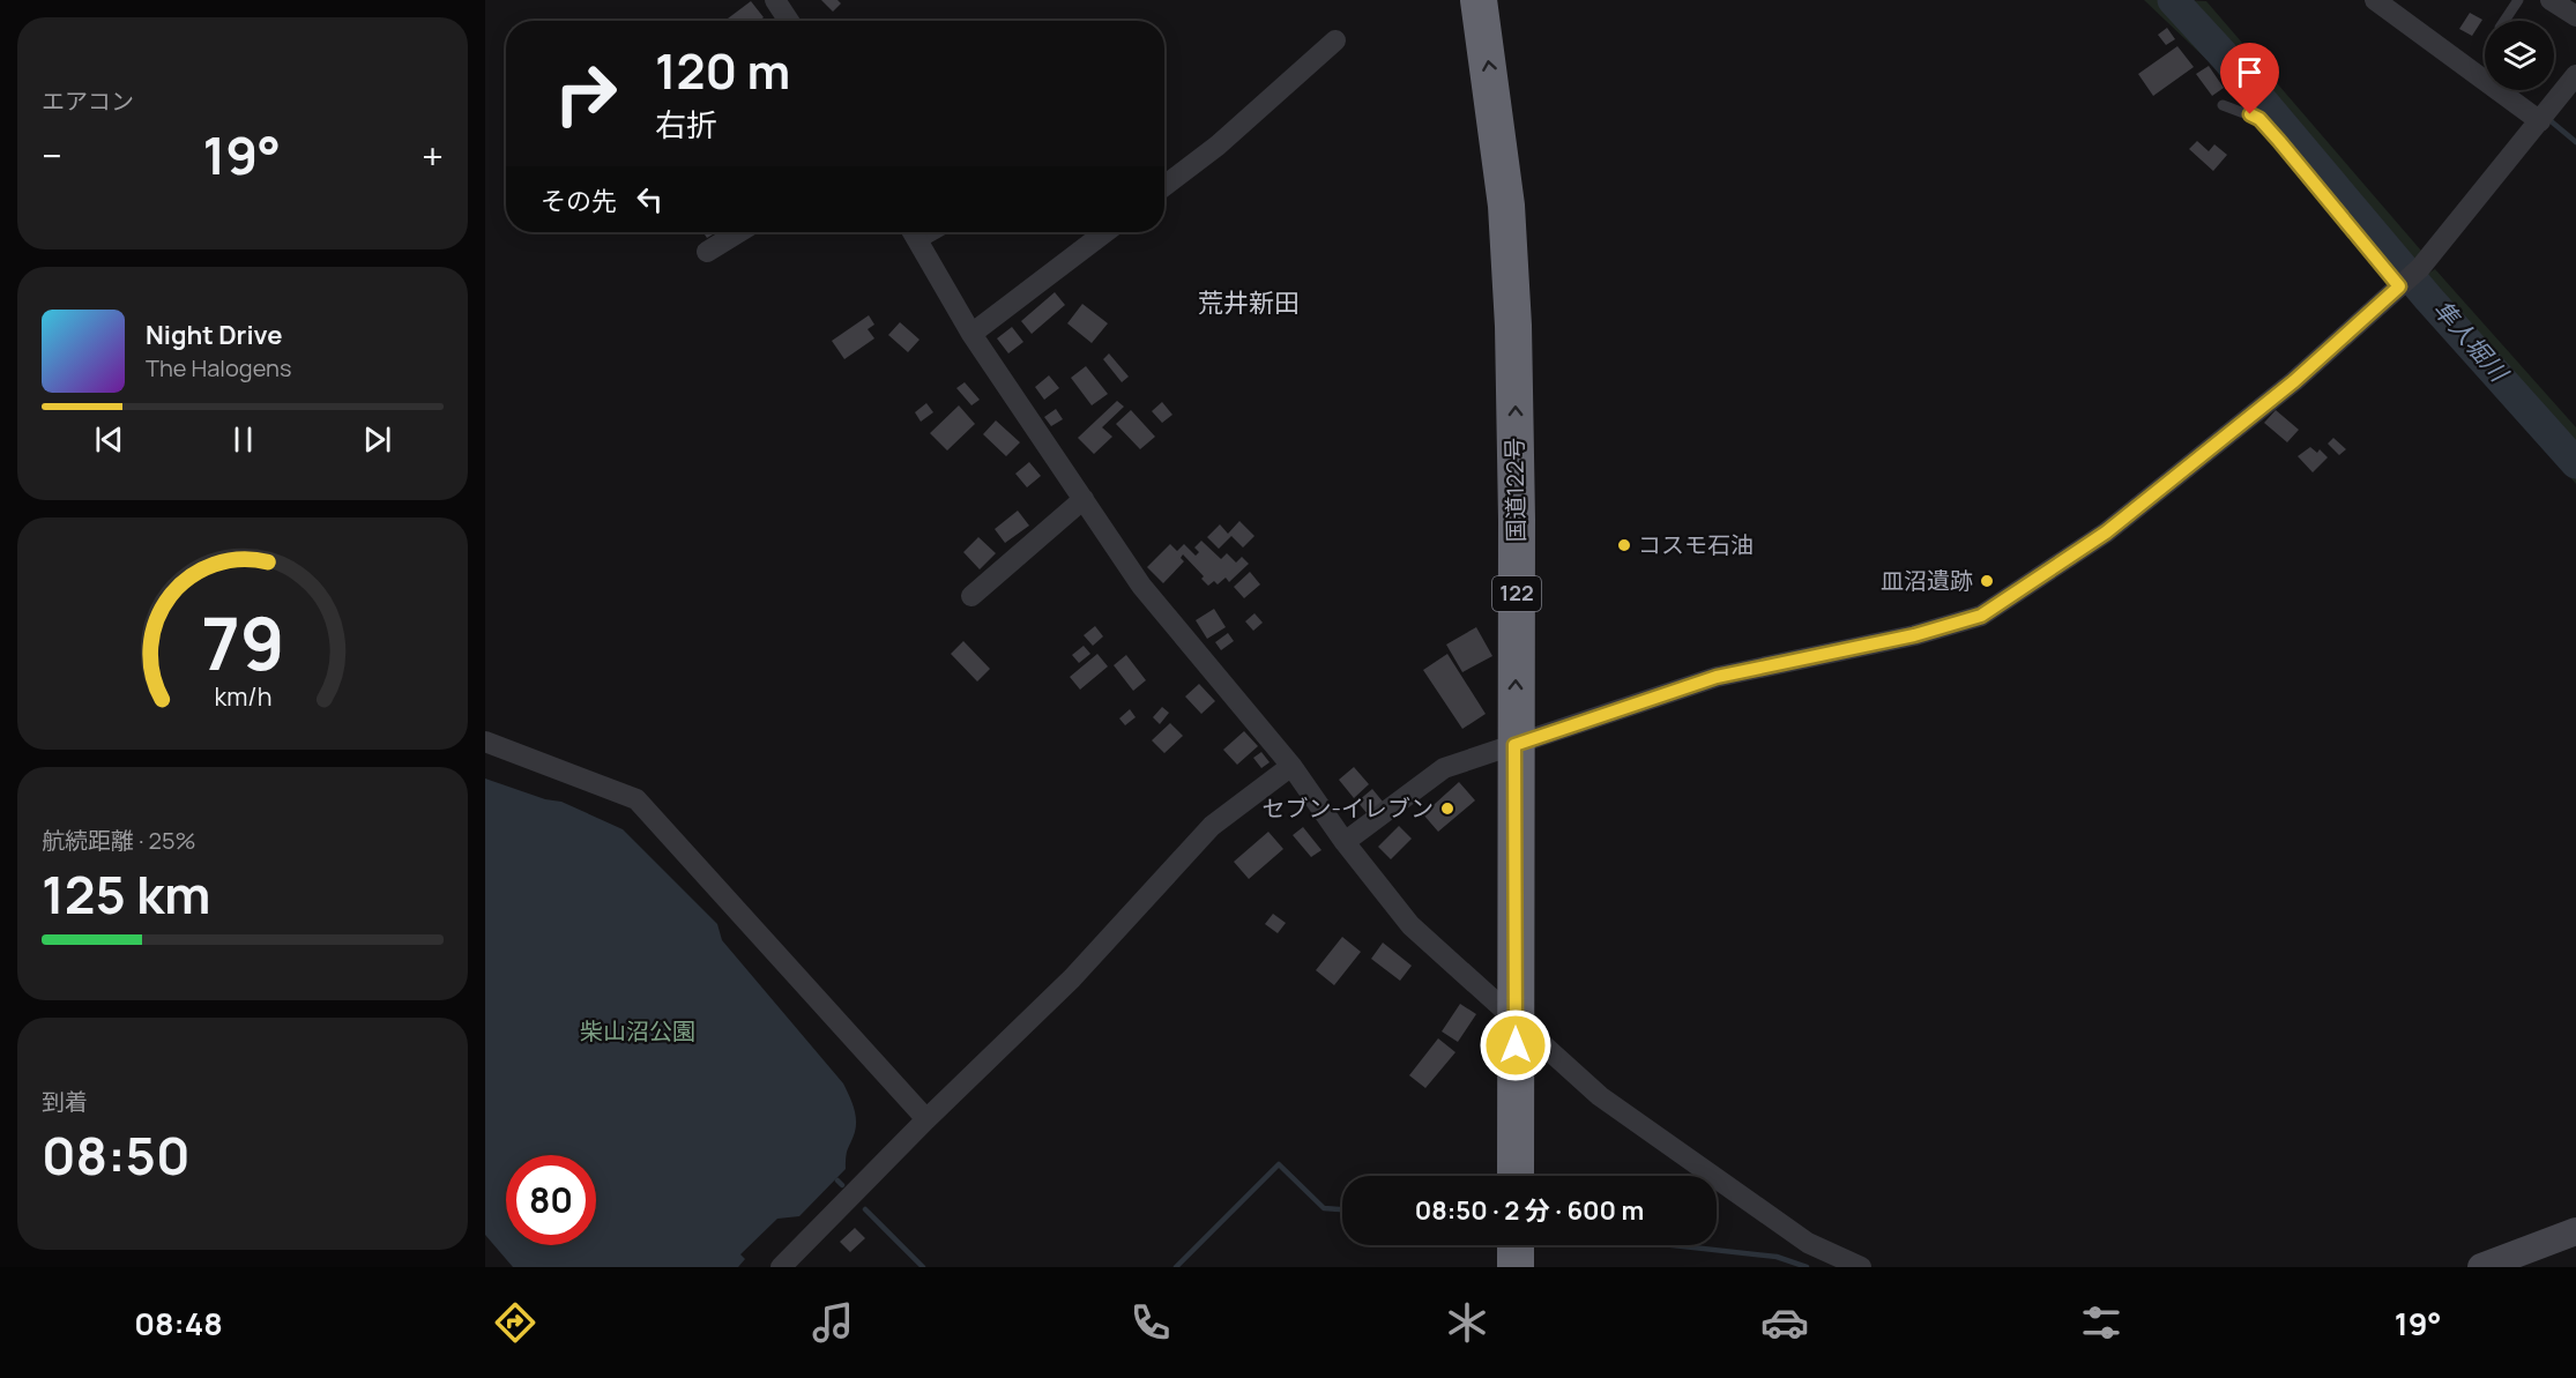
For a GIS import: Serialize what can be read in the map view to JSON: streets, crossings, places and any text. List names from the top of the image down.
{
  "streets": {
    "highway": ["国道122号", "122"]
  },
  "districts": ["荒井新田"],
  "water": ["隼人堀川"],
  "parks": ["柴山沼公園"],
  "places": ["コスモ石油", "皿沼遺跡", "セブン-イレブン"],
  "page": {
    "tile": [
      "エアコン",
      ["航続距離 · 25%", "125 km"],
      ["到着", "08:50"]
    ],
    "turn": ["120 m", "右折"],
    "heat": ["−", "19°", "+"],
    "then": "その先",
    "song": ["Night Drive", "The Halogens"],
    "limit": "80",
    "trip": "08:50 · 2 分 · 600 m",
    "tabs": ["08:48", "19°"],
    "gauge": ["79", "km/h"]
  }
}
